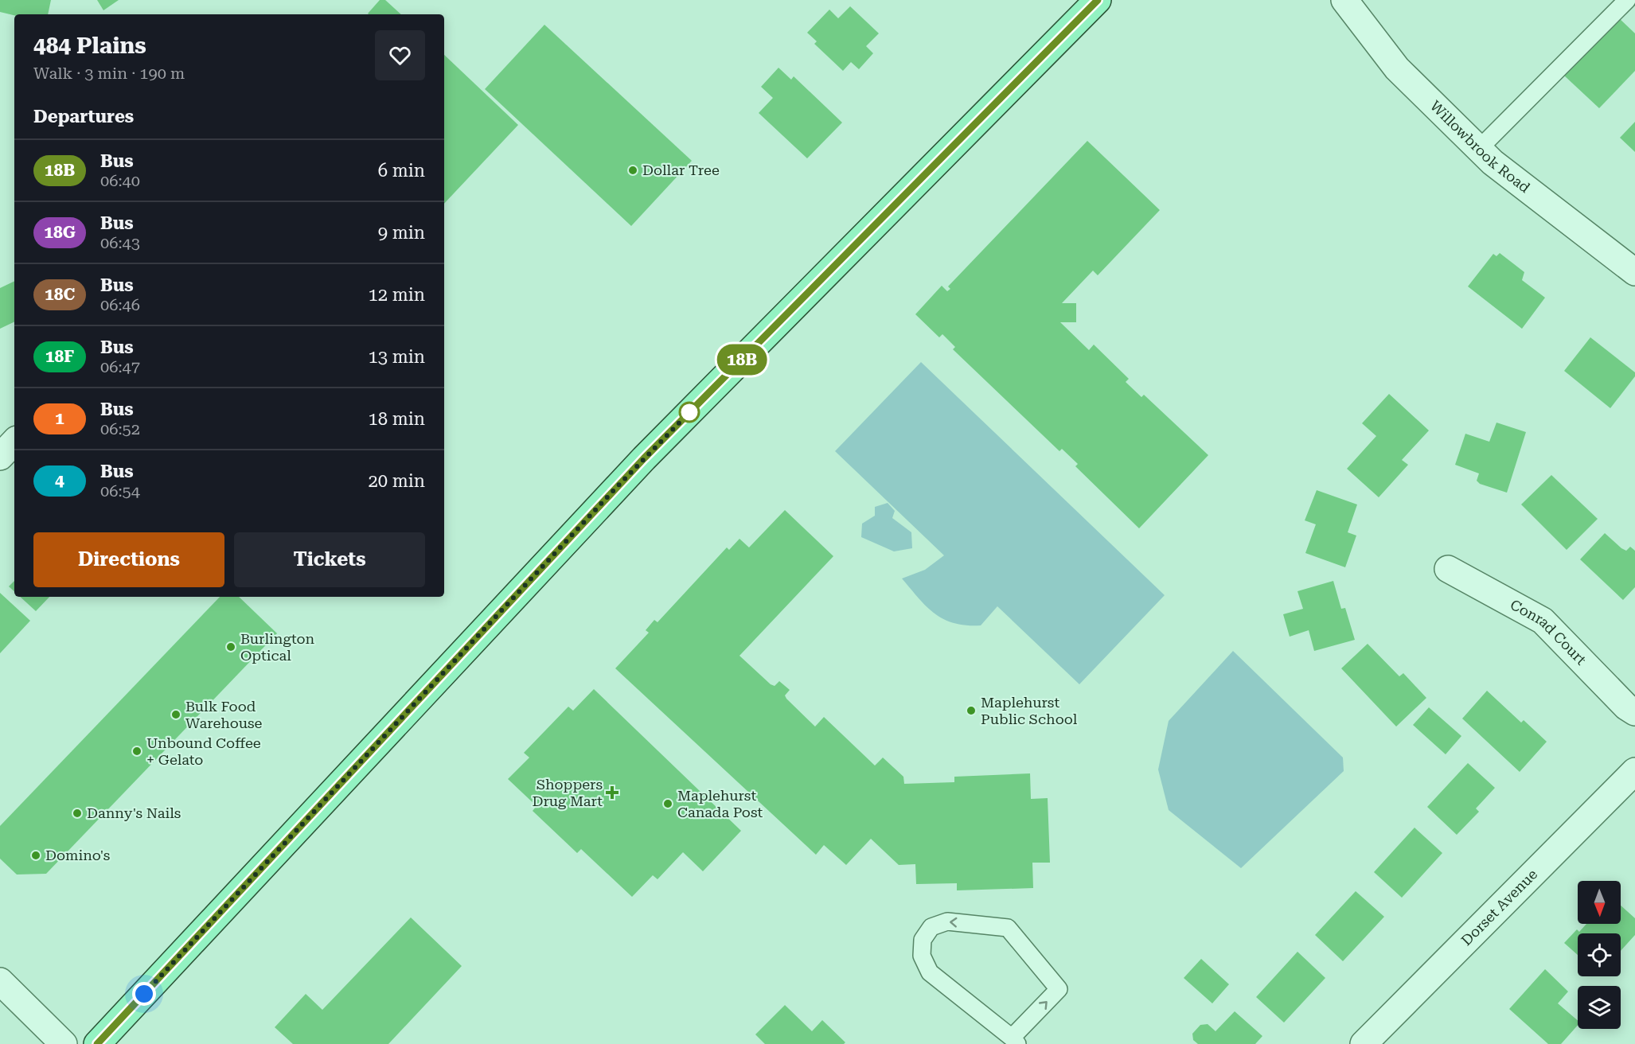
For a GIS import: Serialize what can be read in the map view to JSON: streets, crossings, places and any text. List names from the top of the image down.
{
  "streets": {
    "street": ["Willowbrook Road", "Conrad Court", "Dorset Avenue"]
  },
  "places": {
    "other": [
      "Dollar Tree",
      "Burlington Optical",
      "Maplehurst Public School",
      "Bulk Food Warehouse",
      "Unbound Coffee + Gelato",
      "Maplehurst Canada Post",
      "Danny's Nails",
      "Domino's"
    ],
    "health": ["Shoppers Drug Mart"]
  },
  "lines": ["bus line 18B"],
  "north": "bottom",
  "page": {
    "on_map": "18B",
    "heading": [
      ["484 Plains", "Walk · 3 min · 190 m"],
      "Departures"
    ],
    "list": [
      {
        "mark": "18B",
        "name": "Bus",
        "note": "06:40",
        "value": "6 min"
      },
      {
        "mark": "18G",
        "name": "Bus",
        "note": "06:43",
        "value": "9 min"
      },
      {
        "mark": "18C",
        "name": "Bus",
        "note": "06:46",
        "value": "12 min"
      },
      {
        "mark": "18F",
        "name": "Bus",
        "note": "06:47",
        "value": "13 min"
      },
      {
        "mark": "1",
        "name": "Bus",
        "note": "06:52",
        "value": "18 min"
      },
      {
        "mark": "4",
        "name": "Bus",
        "note": "06:54",
        "value": "20 min"
      }
    ],
    "buttons": ["Directions", "Tickets"]
  }
}
